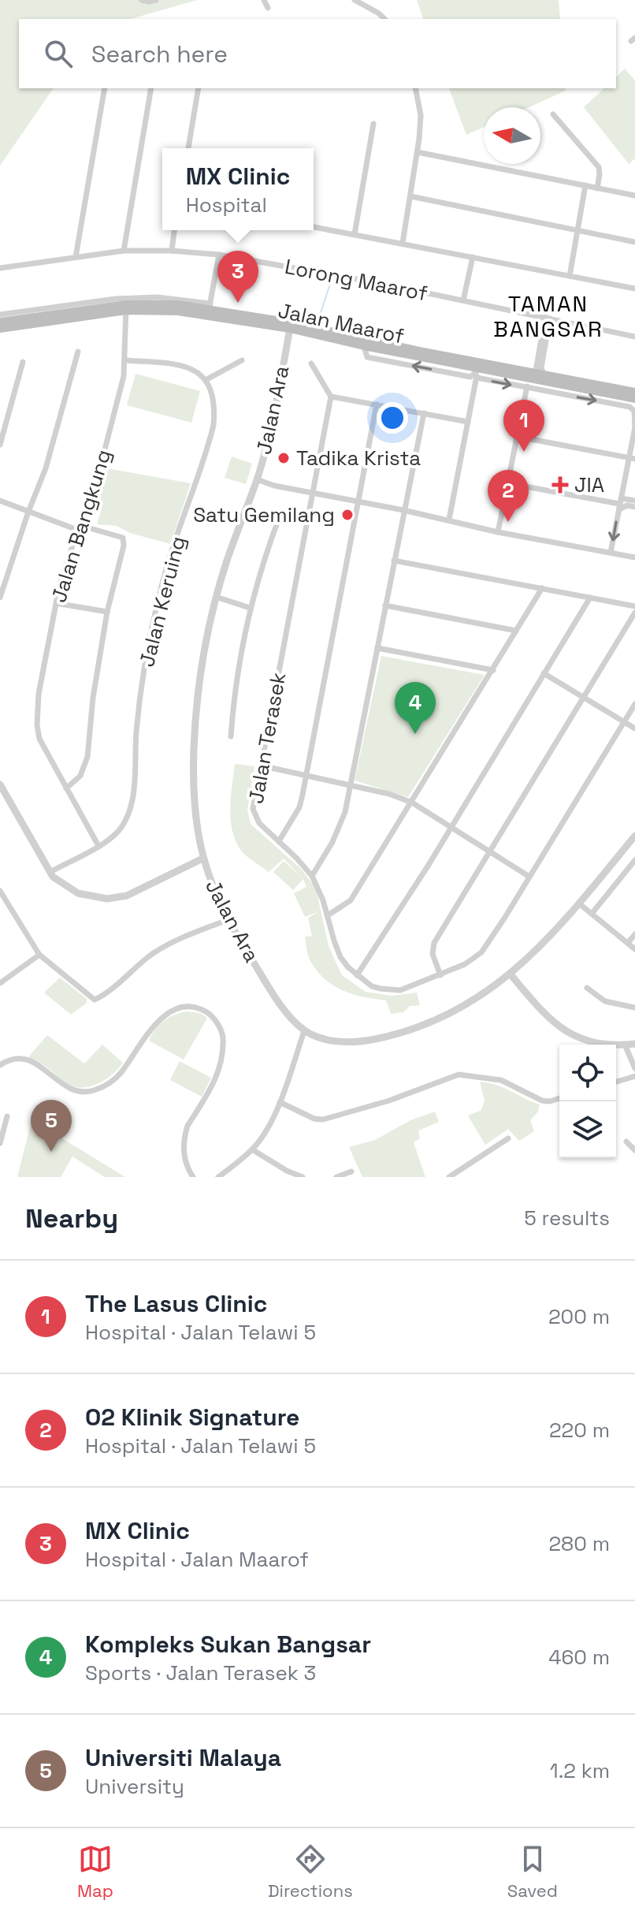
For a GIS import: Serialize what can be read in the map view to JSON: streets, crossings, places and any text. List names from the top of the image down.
{
  "streets": {
    "main road": ["Jalan Maarof"],
    "street": [
      "Lorong Maarof",
      "Jalan Ara",
      "Jalan Bangkung",
      "Jalan Keruing",
      "Jalan Terasek"
    ]
  },
  "crossings": [
    ["Jalan Maarof", "Jalan Ara"],
    ["Jalan Maarof", "Jalan Bangkung"],
    ["Jalan Bangkung", "Jalan Keruing"]
  ],
  "districts": ["TAMAN BANGSAR"],
  "places": {
    "other": ["Tadika Krista", "Satu Gemilang"],
    "health": ["JIA"]
  },
  "north": "left",
  "page": {
    "search": "Search here",
    "popup": ["MX Clinic", "Hospital"],
    "pins": [
      "3",
      "1",
      "2",
      "4",
      "5"
    ],
    "heading": ["Nearby", "5 results"],
    "list": [
      {
        "mark": "1",
        "name": "The Lasus Clinic",
        "note": "Hospital · Jalan Telawi 5",
        "value": "200 m"
      },
      {
        "mark": "2",
        "name": "O2 Klinik Signature",
        "note": "Hospital · Jalan Telawi 5",
        "value": "220 m"
      },
      {
        "mark": "3",
        "name": "MX Clinic",
        "note": "Hospital · Jalan Maarof",
        "value": "280 m"
      },
      {
        "mark": "4",
        "name": "Kompleks Sukan Bangsar",
        "note": "Sports · Jalan Terasek 3",
        "value": "460 m"
      },
      {
        "mark": "5",
        "name": "Universiti Malaya",
        "note": "University",
        "value": "1.2 km"
      }
    ],
    "nav": ["Map", "Directions", "Saved"]
  }
}
